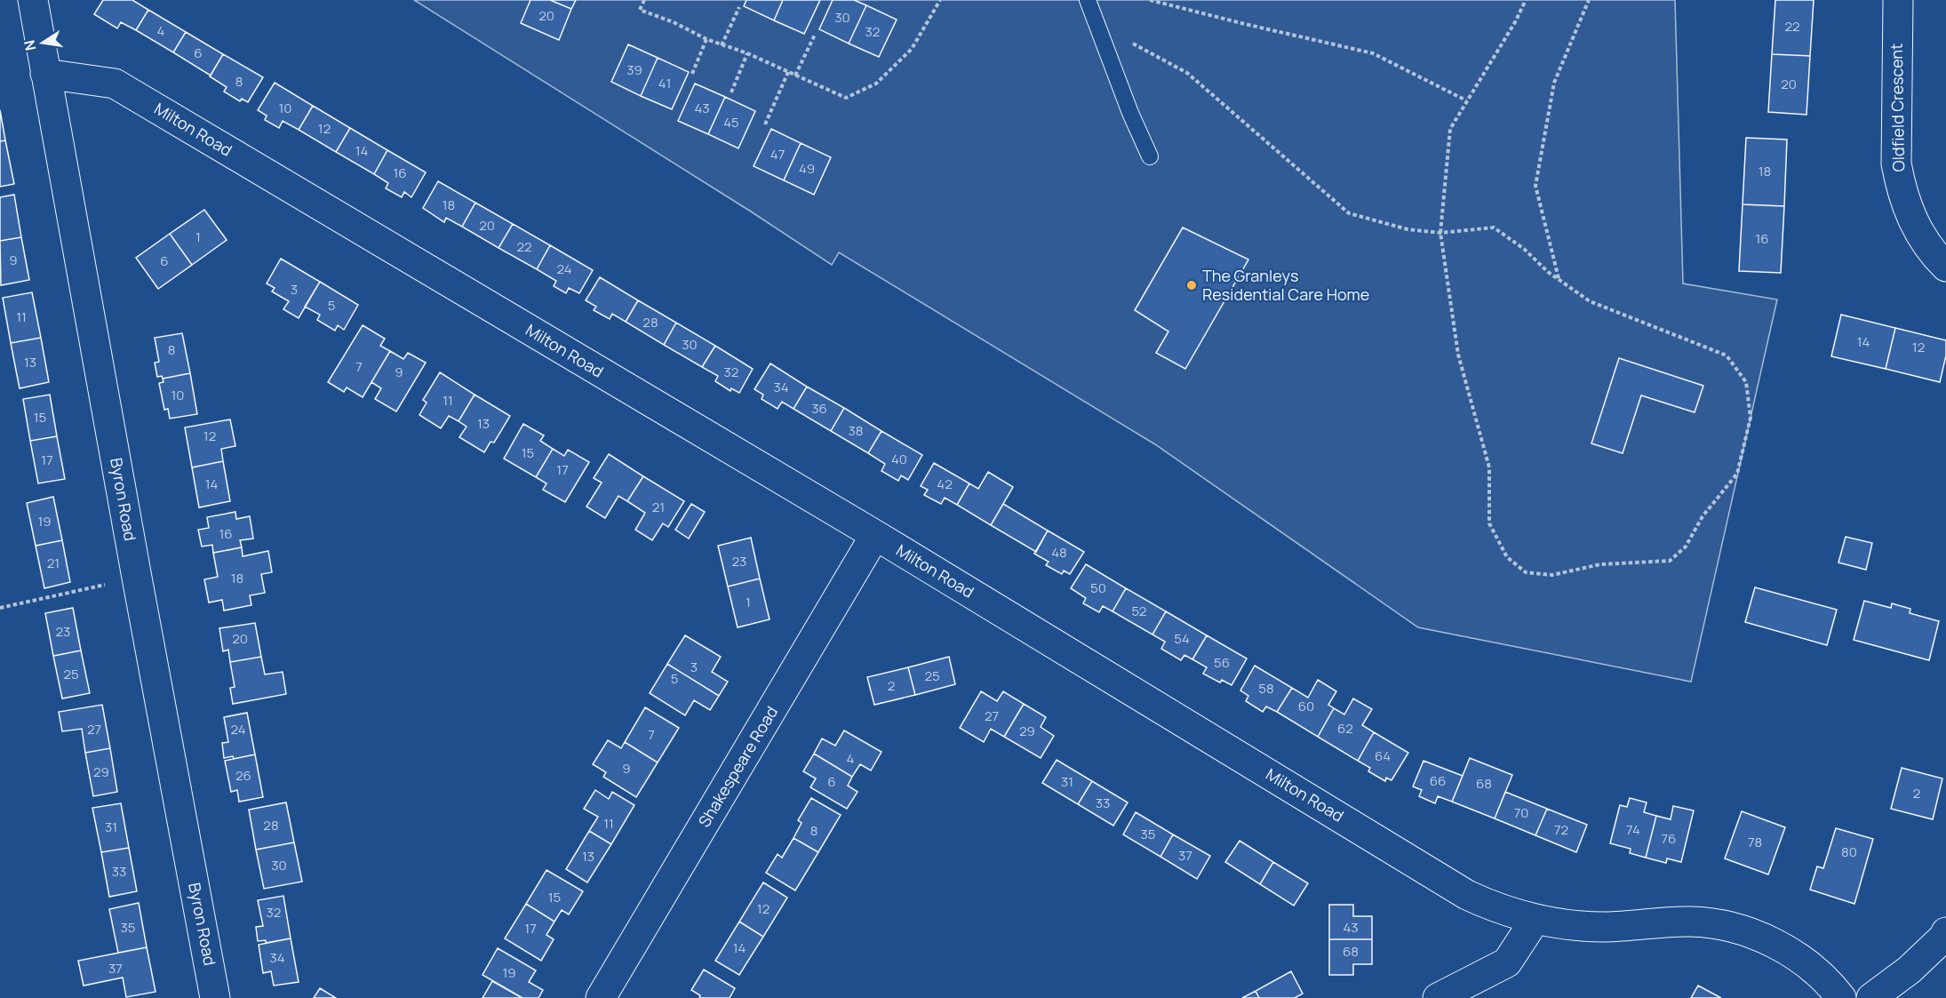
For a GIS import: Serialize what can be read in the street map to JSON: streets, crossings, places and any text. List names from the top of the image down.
{
  "streets": {
    "street": [
      "Oldfield Crescent",
      "Milton Road",
      "Byron Road",
      "Shakespeare Road"
    ]
  },
  "crossings": [
    ["Milton Road", "Byron Road"],
    ["Milton Road", "Shakespeare Road"]
  ],
  "places": ["The Granleys Residential Care Home"],
  "house_numbers": [
    "20",
    "30",
    "22",
    "4",
    "32",
    "6",
    "39",
    "8",
    "41",
    "20",
    "10",
    "43",
    "45",
    "12",
    "14",
    "47",
    "49",
    "18",
    "16",
    "18",
    "20",
    "1",
    "16",
    "22",
    "9",
    "6",
    "24",
    "3",
    "5",
    "11",
    "28",
    "14",
    "30",
    "12",
    "8",
    "13",
    "7",
    "9",
    "32",
    "34",
    "10",
    "11",
    "36",
    "15",
    "13",
    "38",
    "12",
    "15",
    "40",
    "17",
    "17",
    "14",
    "42",
    "21",
    "19",
    "16",
    "48",
    "23",
    "21",
    "18",
    "50",
    "1",
    "52",
    "23",
    "20",
    "54",
    "56",
    "3",
    "25",
    "25",
    "5",
    "2",
    "58",
    "60",
    "27",
    "62",
    "27",
    "24",
    "29",
    "7",
    "64",
    "4",
    "9",
    "29",
    "26",
    "66",
    "6",
    "31",
    "68",
    "2",
    "33",
    "70",
    "11",
    "28",
    "31",
    "72",
    "74",
    "8",
    "35",
    "76",
    "78",
    "80",
    "37",
    "13",
    "30",
    "33",
    "15",
    "12",
    "32",
    "35",
    "43",
    "17",
    "14",
    "68",
    "34",
    "37",
    "19"
  ],
  "north": "left"
}
